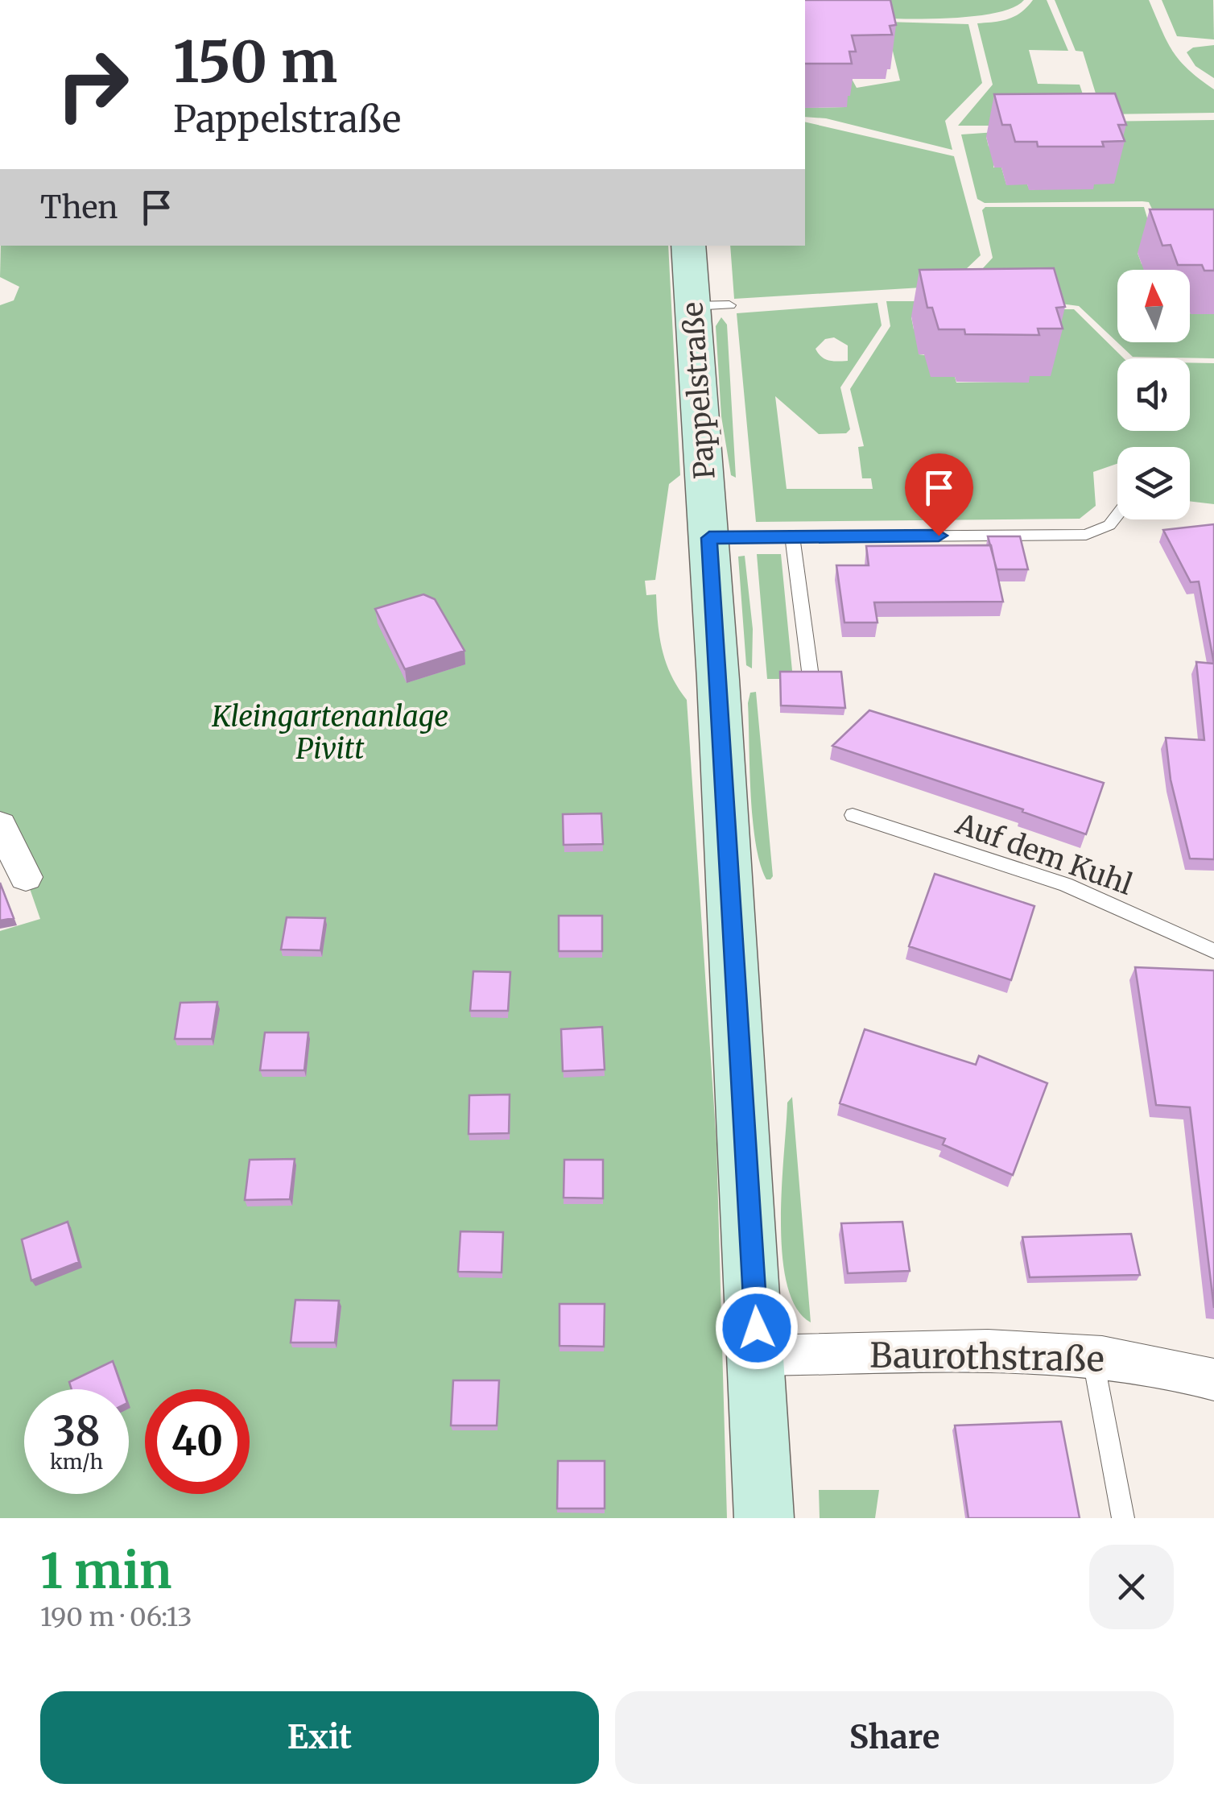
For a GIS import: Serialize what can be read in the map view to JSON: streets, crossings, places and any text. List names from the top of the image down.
{
  "streets": {
    "street": ["Pappelstraße", "Baurothstraße"],
    "lane": ["Auf dem Kuhl"]
  },
  "crossings": [
    ["Pappelstraße", "Baurothstraße"]
  ],
  "parks": ["Kleingartenanlage Pivitt"],
  "north": "top",
  "page": {
    "turn": ["150 m", "Pappelstraße"],
    "then": "Then",
    "speed": "38 km/h",
    "limit": "40",
    "heading": ["1 min", "190 m · 06:13"],
    "buttons": ["Exit", "Share"]
  }
}
